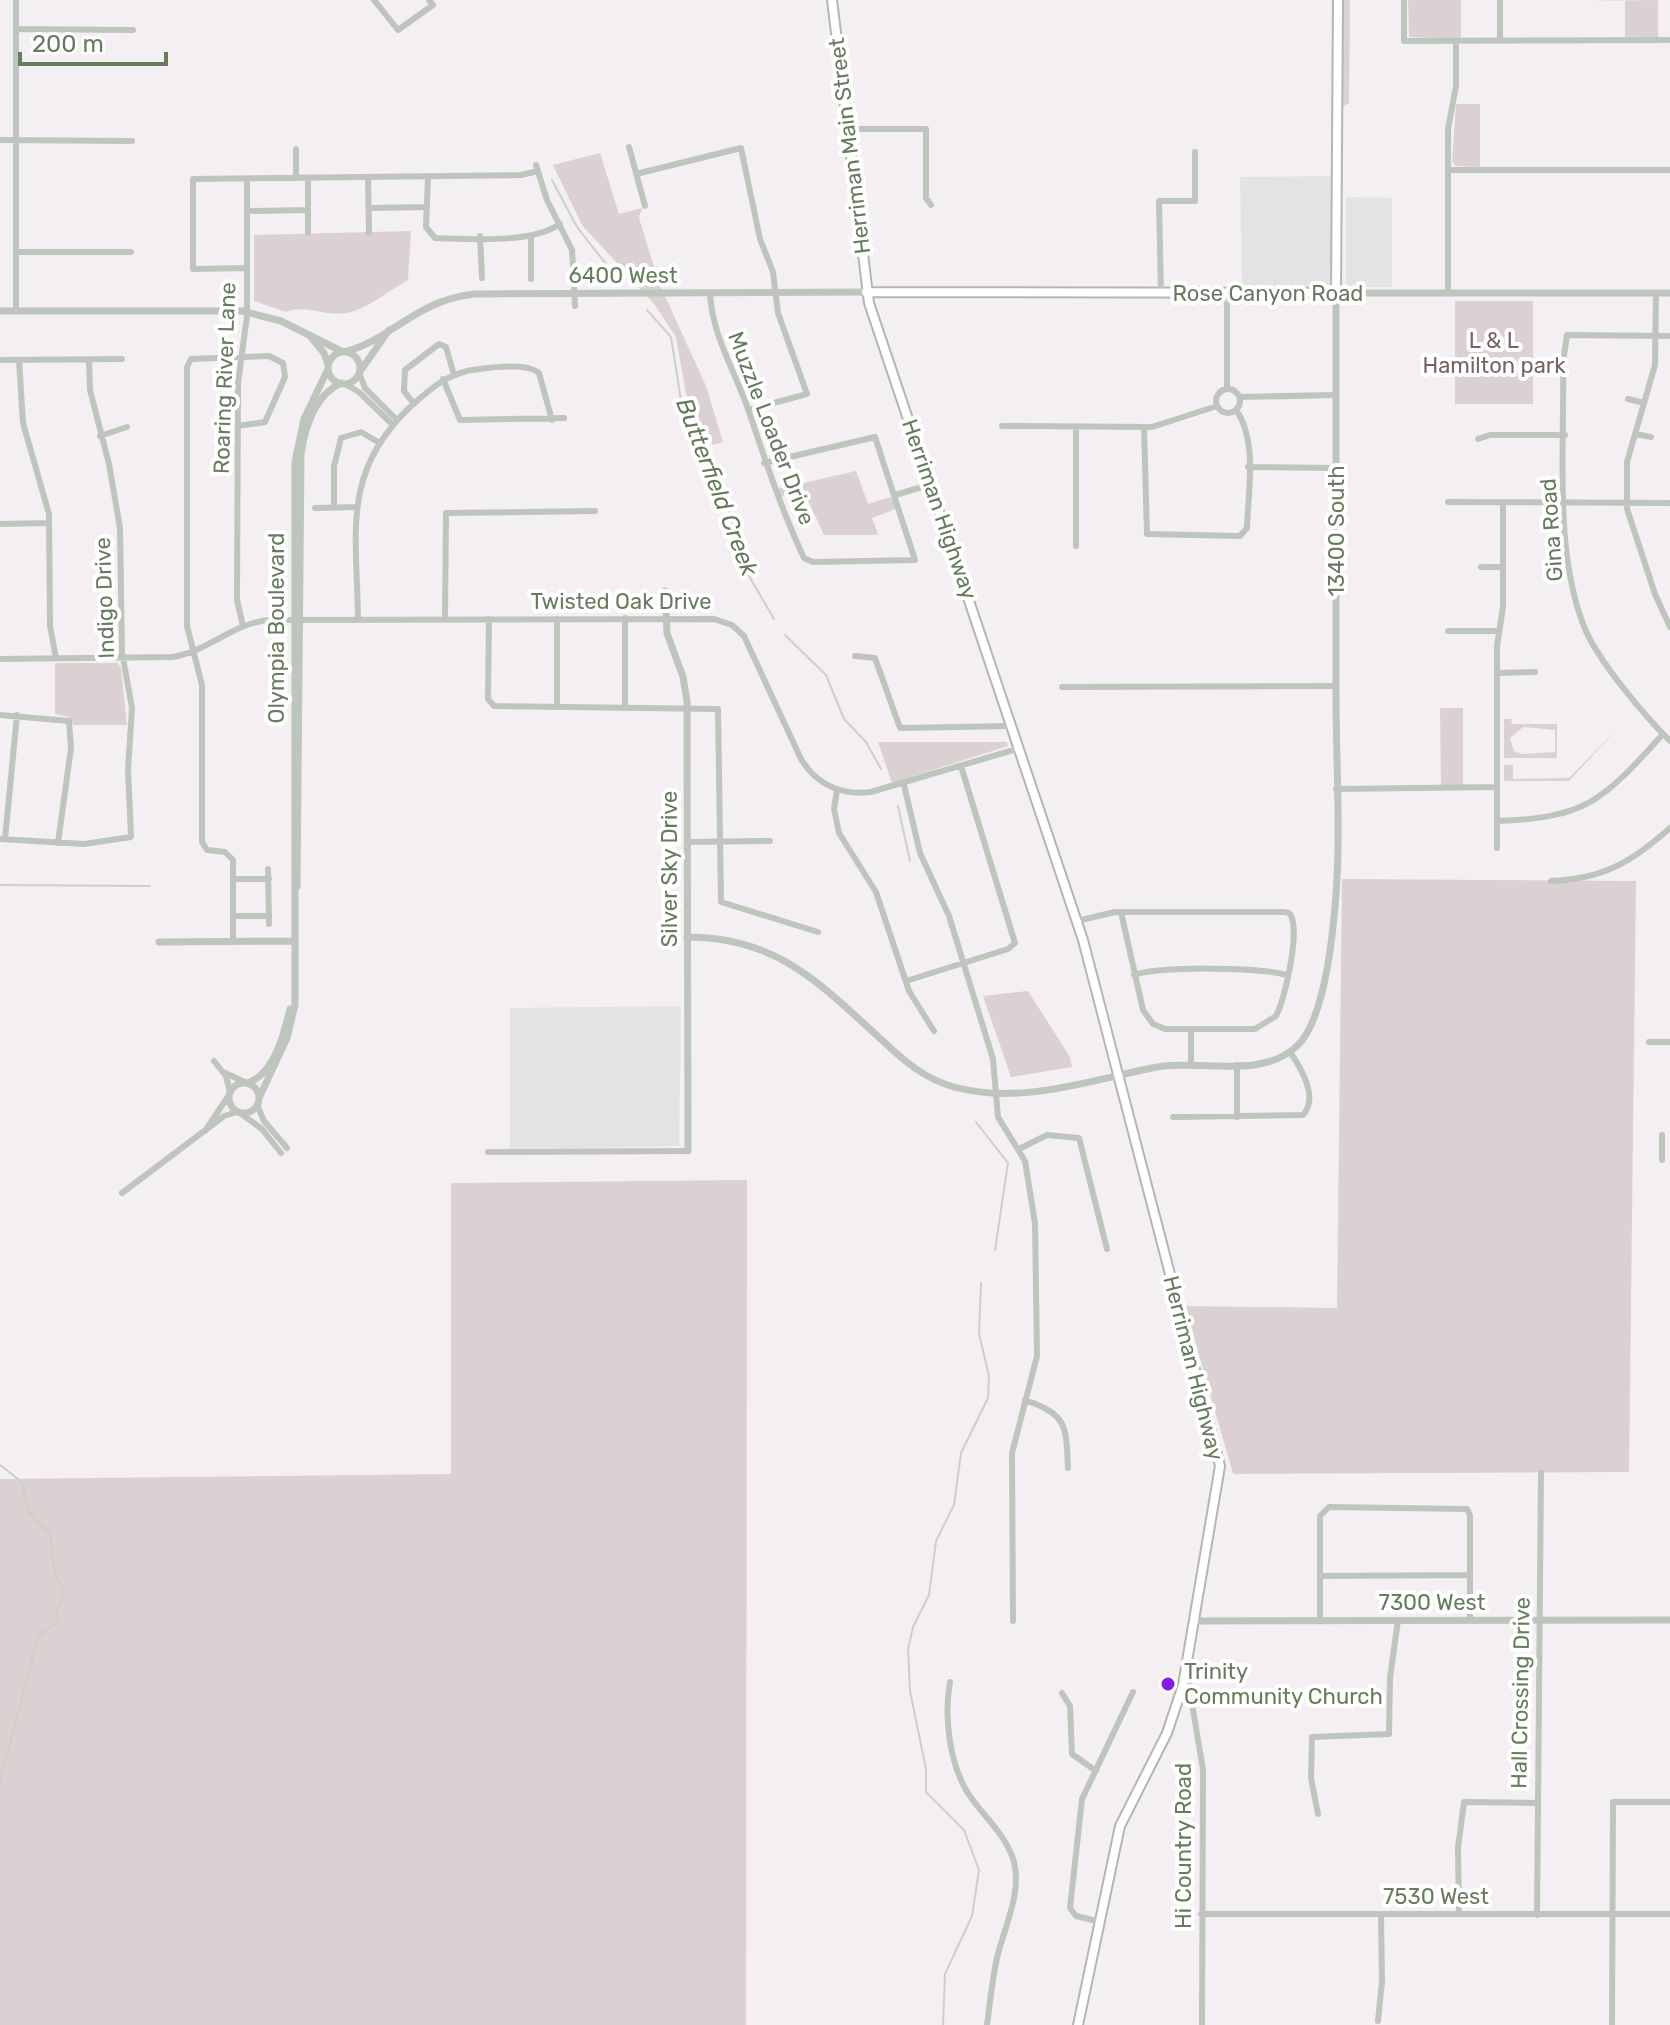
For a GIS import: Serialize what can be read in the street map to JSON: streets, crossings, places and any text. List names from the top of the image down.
{
  "streets": {
    "main road": [
      "Herriman Main Street",
      "Rose Canyon Road",
      "Herriman Highway",
      "13400 South"
    ],
    "street": [
      "6400 West",
      "Roaring River Lane",
      "Muzzle Loader Drive",
      "Gina Road",
      "Indigo Drive",
      "Twisted Oak Drive",
      "Olympia Boulevard",
      "Silver Sky Drive",
      "7300 West",
      "Hall Crossing Drive",
      "Hi Country Road",
      "7530 West"
    ]
  },
  "crossings": [
    ["Herriman Main Street", "6400 West"],
    ["Herriman Main Street", "Rose Canyon Road"],
    ["Herriman Main Street", "Herriman Highway"],
    ["6400 West", "Rose Canyon Road"],
    ["6400 West", "Muzzle Loader Drive"],
    ["6400 West", "Herriman Highway"],
    ["6400 West", "Olympia Boulevard"],
    ["Rose Canyon Road", "Herriman Highway"],
    ["Rose Canyon Road", "13400 South"],
    ["Roaring River Lane", "Twisted Oak Drive"],
    ["Herriman Highway", "7300 West"],
    ["Herriman Highway", "Hi Country Road"],
    ["Twisted Oak Drive", "Olympia Boulevard"],
    ["Twisted Oak Drive", "Silver Sky Drive"],
    ["7300 West", "Hall Crossing Drive"],
    ["Hall Crossing Drive", "7530 West"],
    ["Hi Country Road", "7530 West"]
  ],
  "water": ["Butterfield Creek"],
  "parks": ["L & L Hamilton park"],
  "places": ["Trinity Community Church"],
  "scale_bar": "200 m"
}
